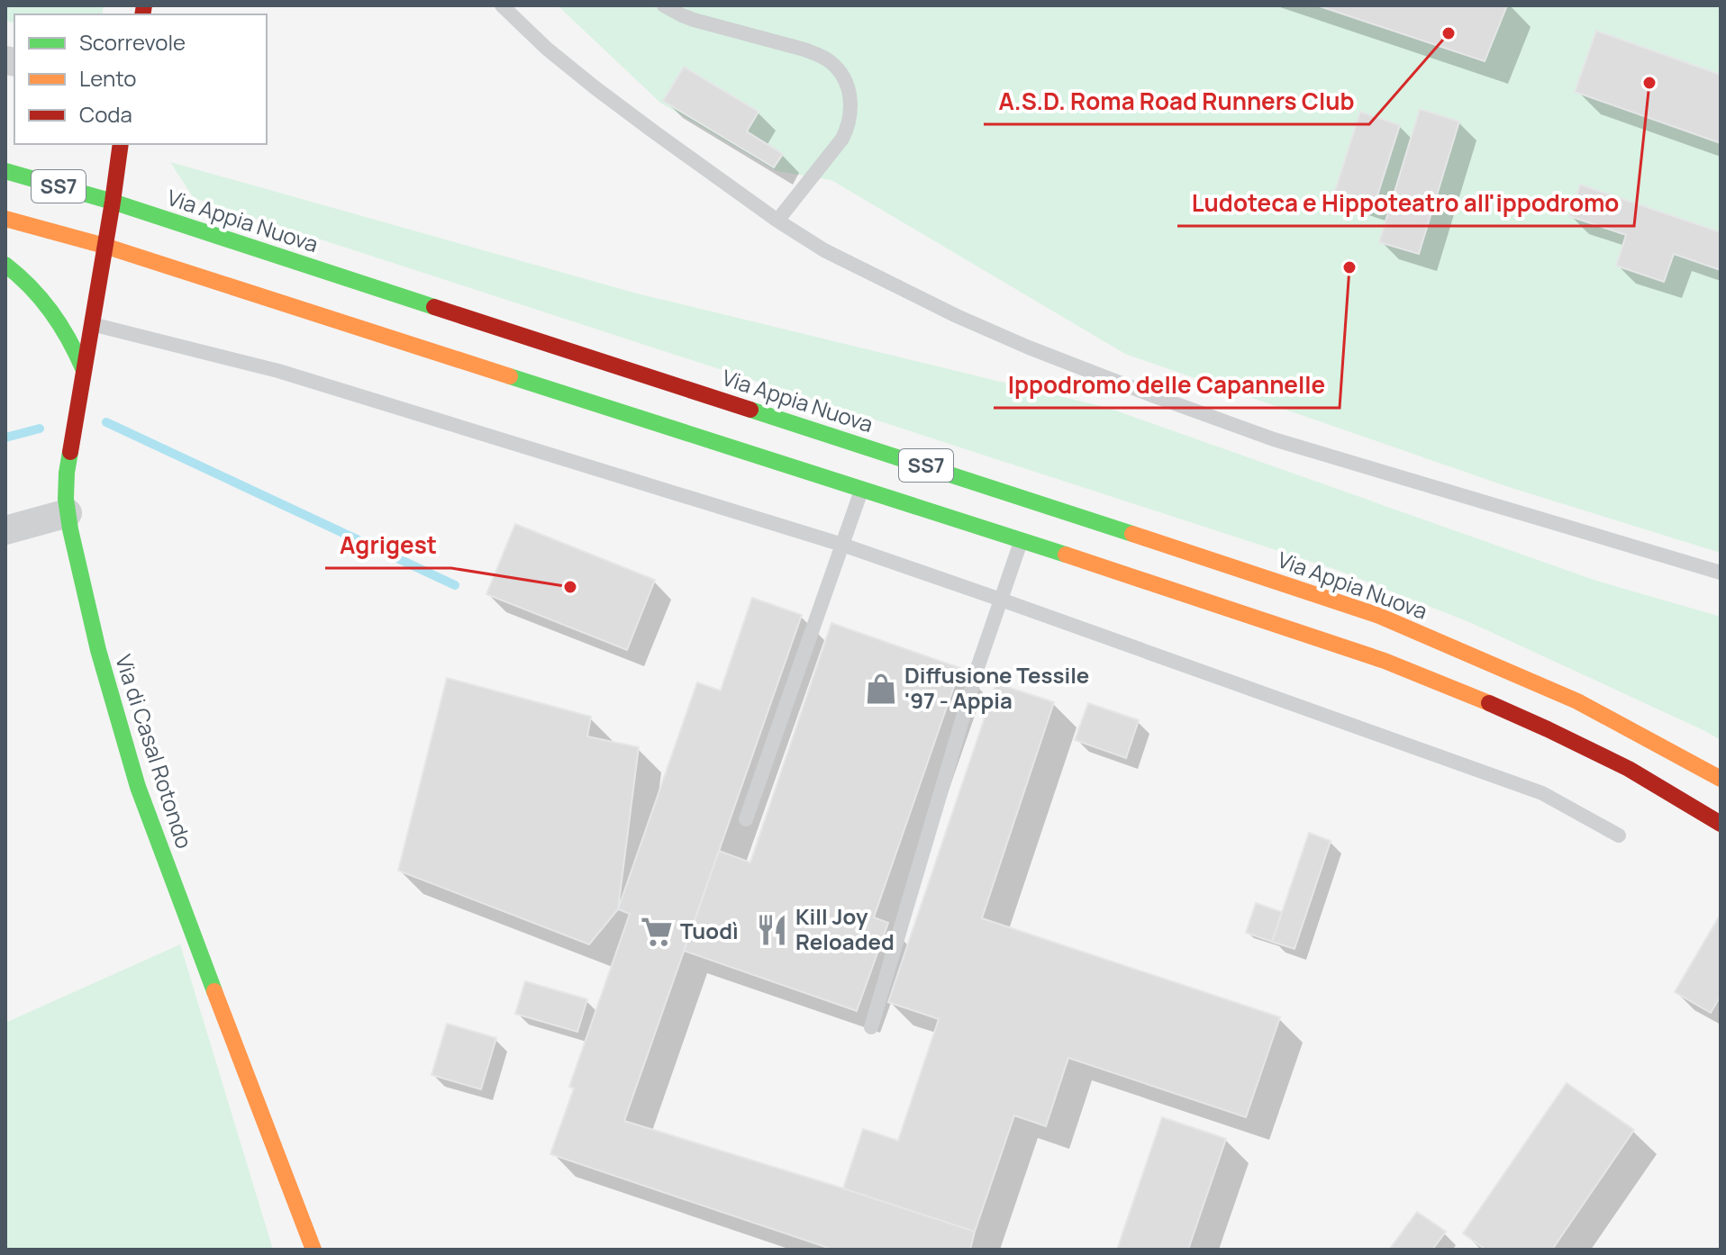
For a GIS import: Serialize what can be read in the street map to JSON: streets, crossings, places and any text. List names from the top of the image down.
{
  "streets": {
    "main road": ["SS7", "Via Appia Nuova", "Via di Casal Rotondo"]
  },
  "crossings": [
    ["SS7", "Via di Casal Rotondo"],
    ["Via Appia Nuova", "Via di Casal Rotondo"]
  ],
  "places": {
    "other": [
      "A.S.D. Roma Road Runners Club",
      "Ludoteca e Hippoteatro all'ippodromo",
      "Ippodromo delle Capannelle",
      "Agrigest"
    ],
    "shop": ["Diffusione Tessile '97 - Appia"],
    "restaurant": ["Kill Joy Reloaded"],
    "supermarket": ["Tuodì"]
  },
  "legend": ["Scorrevole", "Lento", "Coda"]
}
